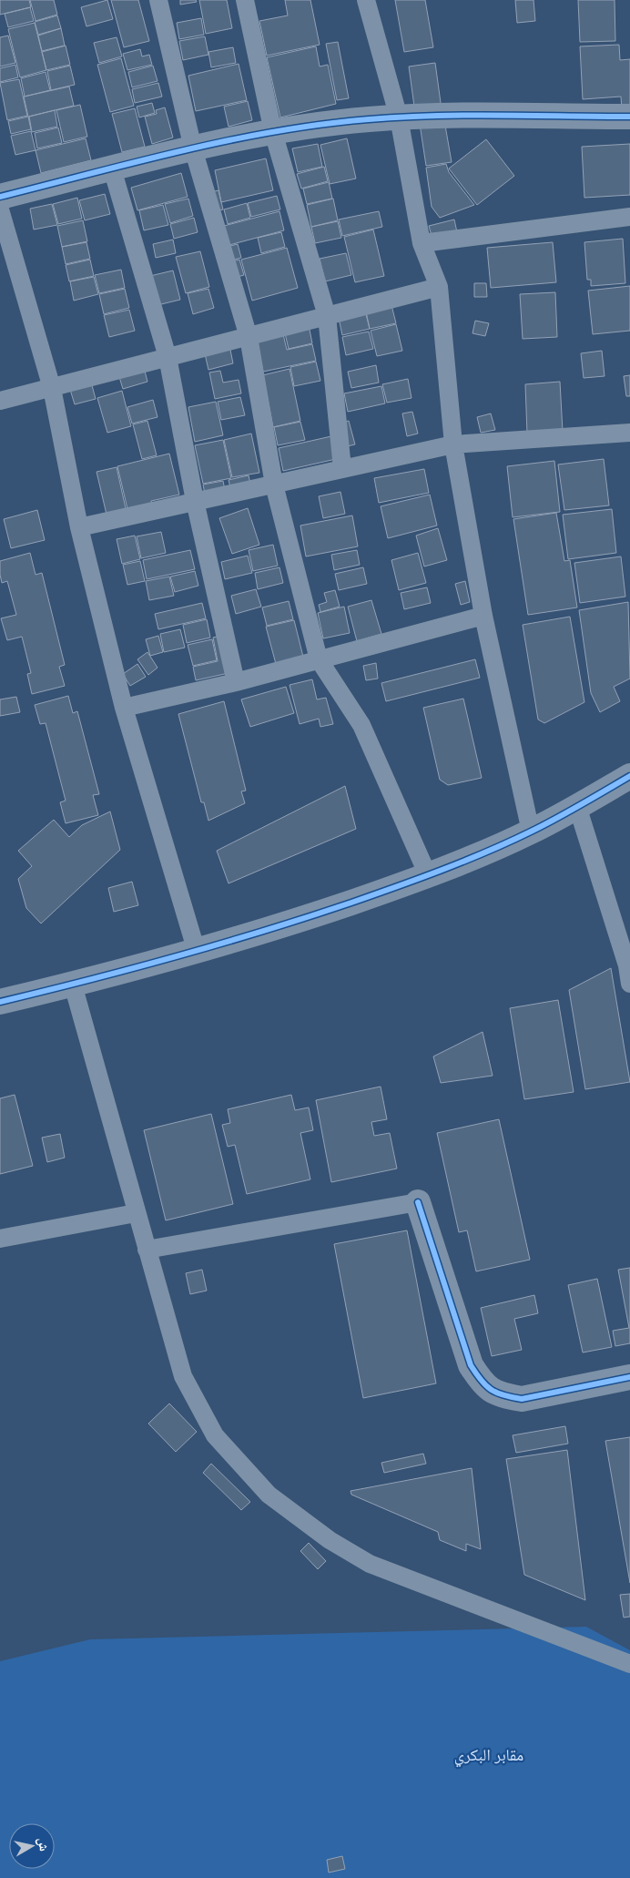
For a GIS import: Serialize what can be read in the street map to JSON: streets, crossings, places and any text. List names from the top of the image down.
{
  "parks": ["مقابر البكري"],
  "north": "right"
}
